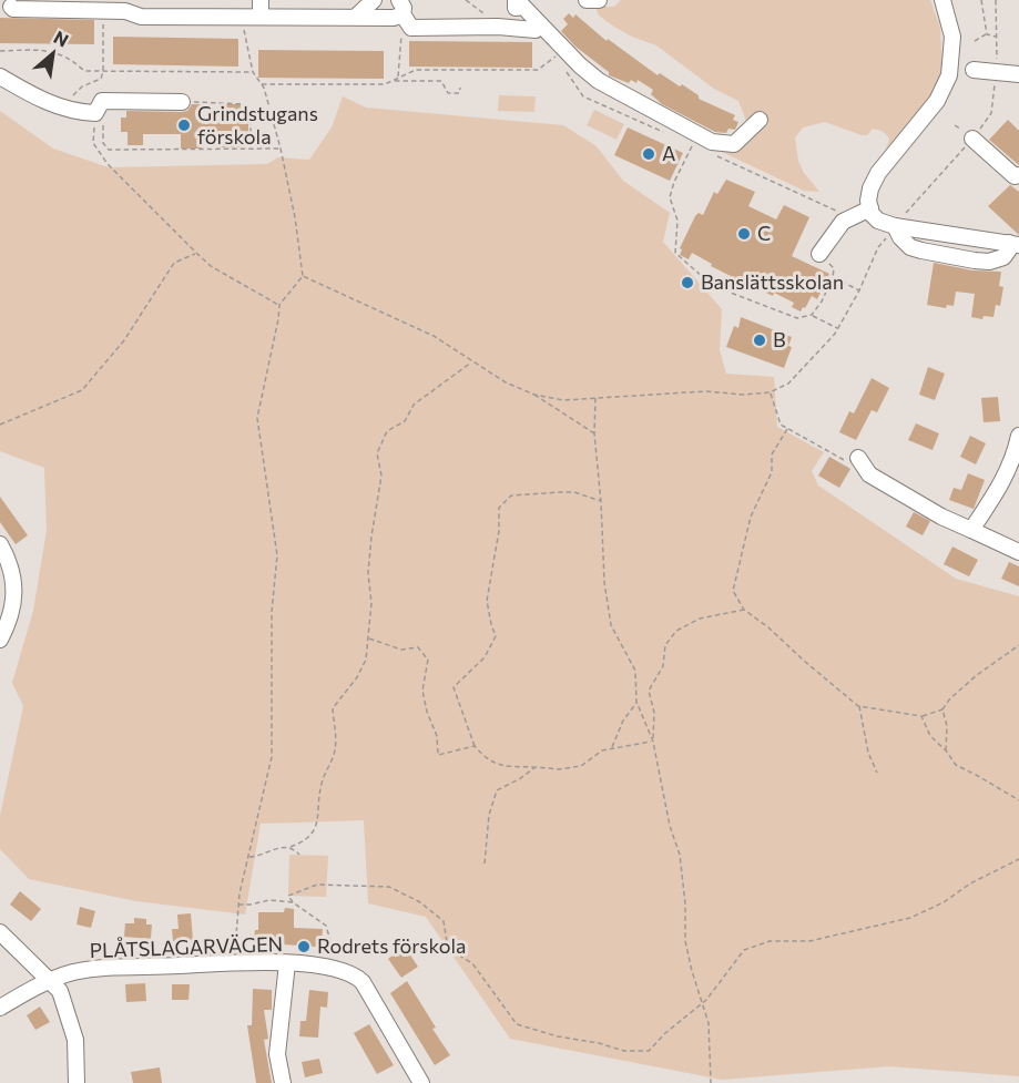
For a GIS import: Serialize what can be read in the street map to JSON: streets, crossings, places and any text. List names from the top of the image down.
{
  "streets": {
    "street": ["PLÅTSLAGARVÄGEN"]
  },
  "places": [
    "Grindstugans förskola",
    "A",
    "C",
    "Banslättsskolan",
    "B",
    "Rodrets förskola"
  ],
  "north": "top right"
}
